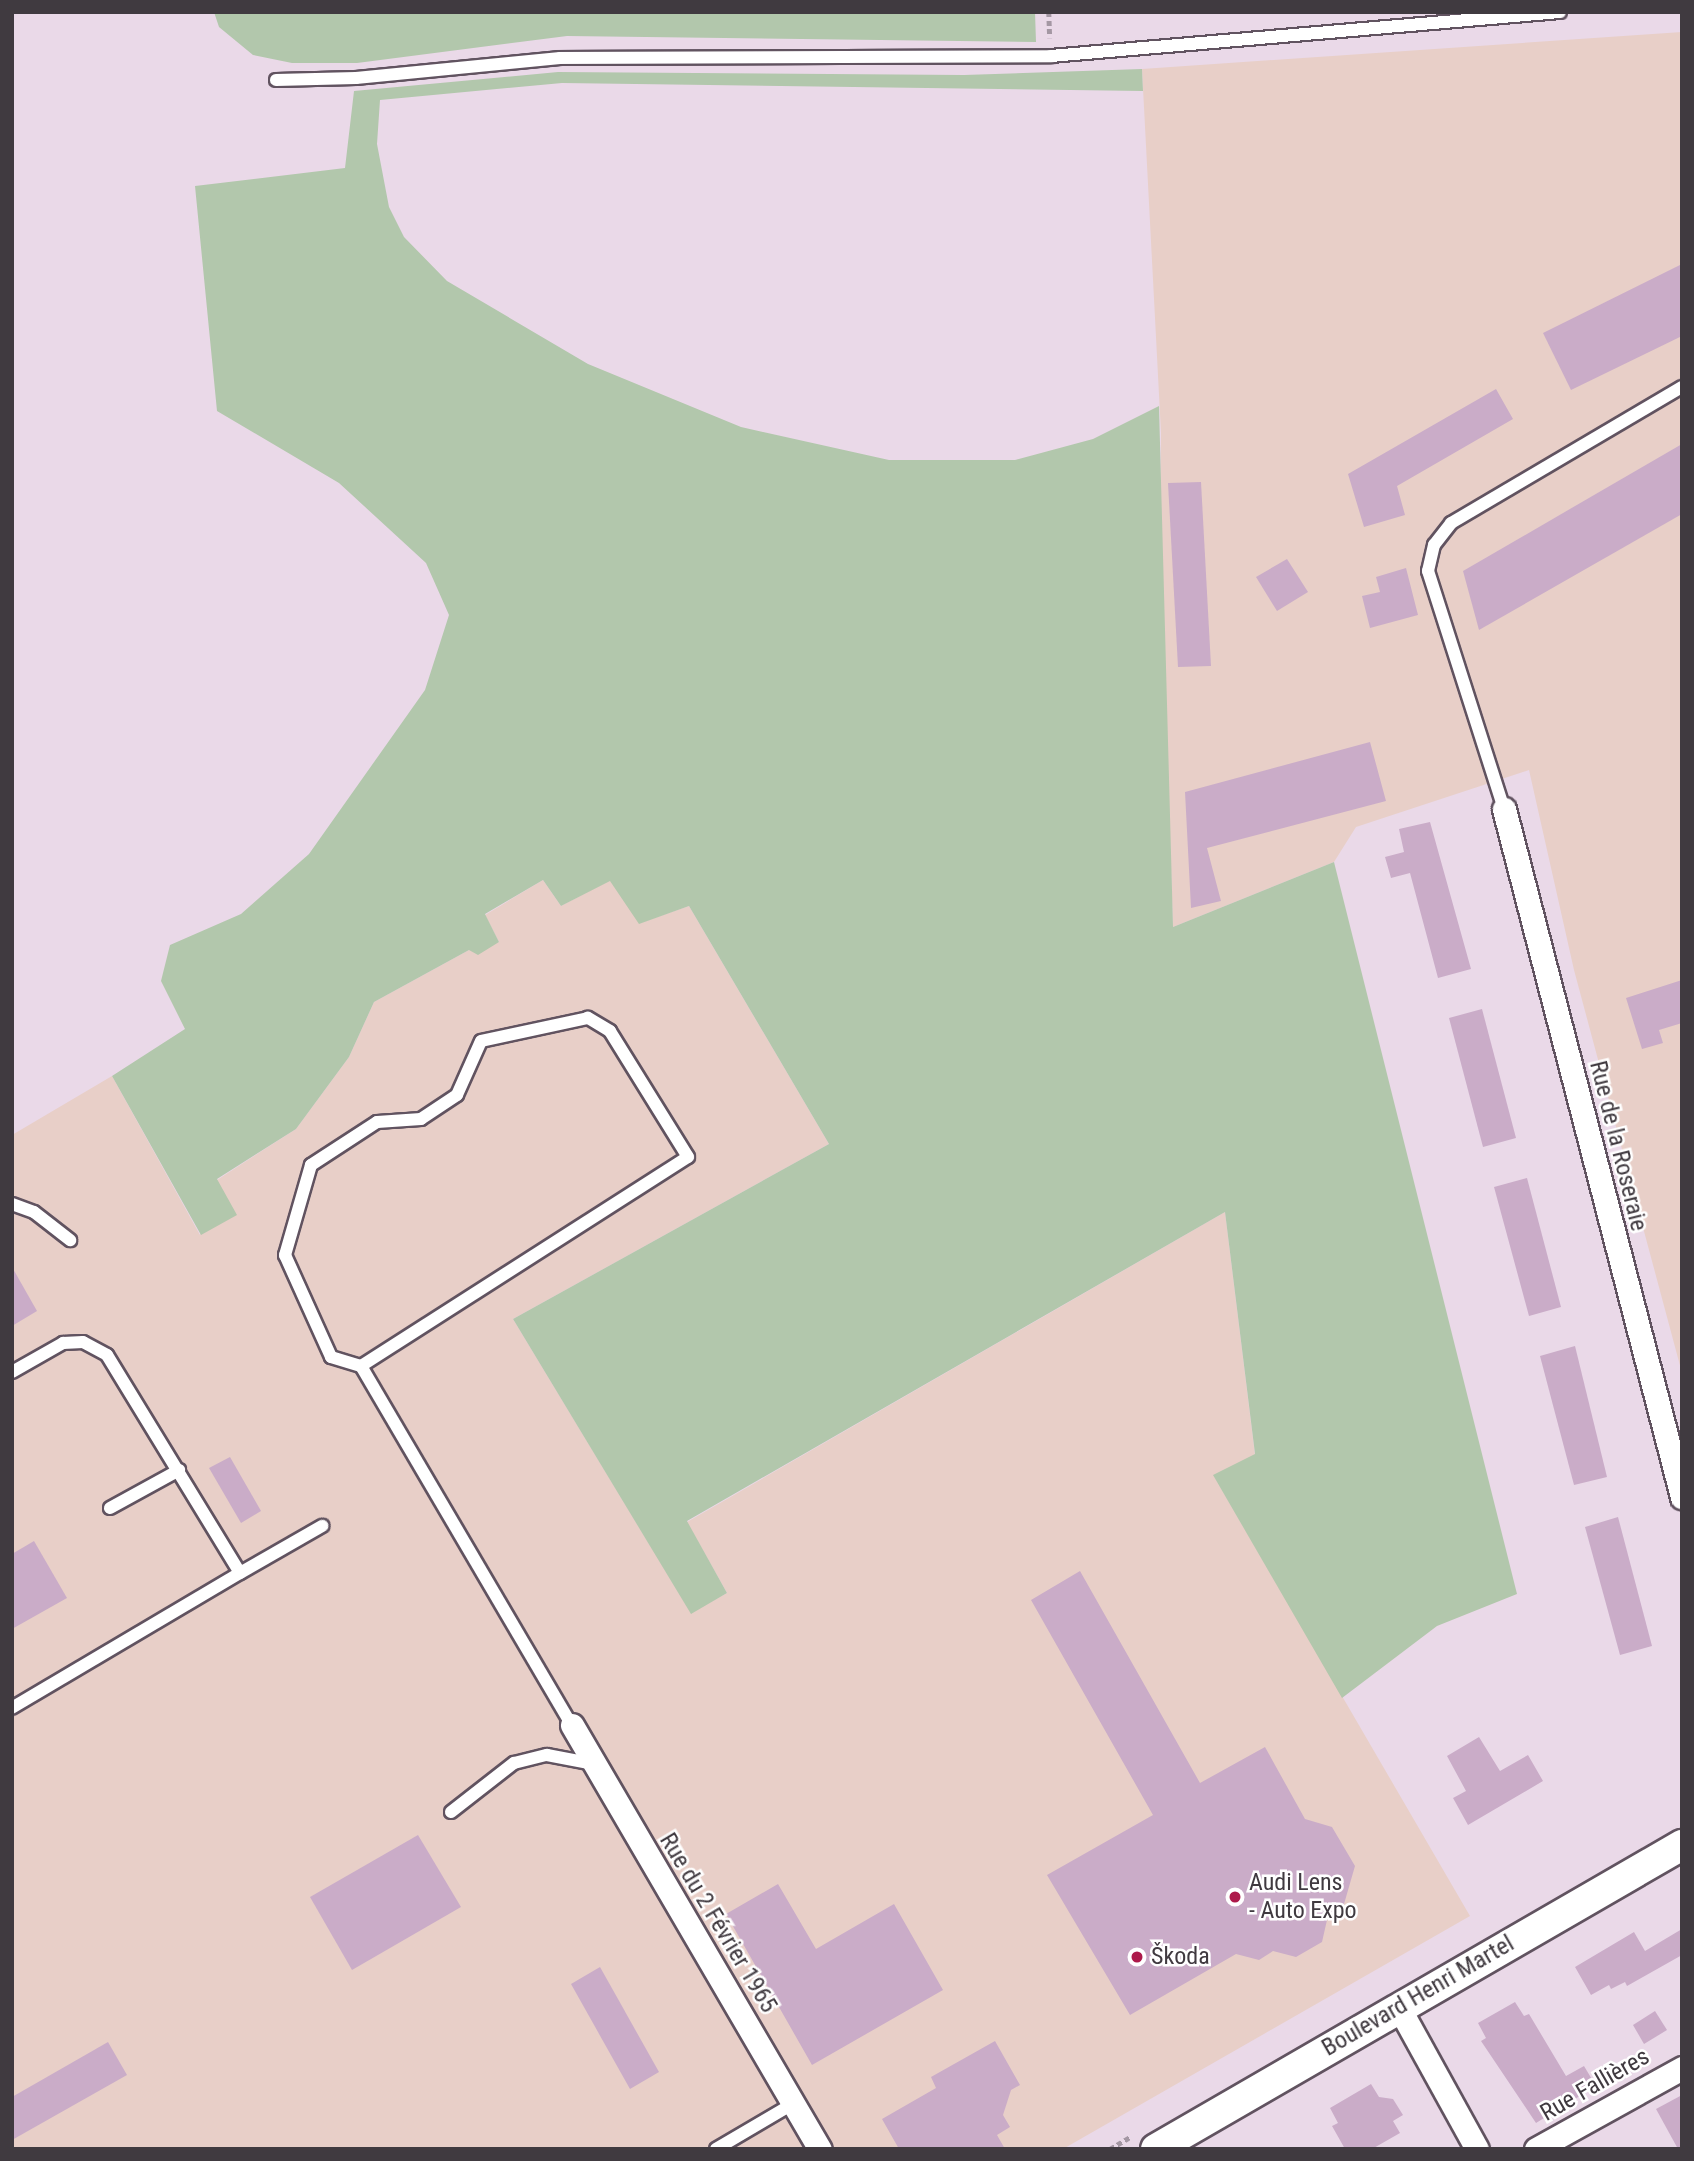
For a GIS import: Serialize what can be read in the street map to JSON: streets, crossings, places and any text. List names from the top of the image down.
{
  "streets": {
    "street": [
      "Rue de la Roseraie",
      "Rue du 2 Février 1965",
      "Boulevard Henri Martel",
      "Rue Fallières"
    ]
  },
  "places": ["Audi Lens - Auto Expo", "Škoda"]
}
